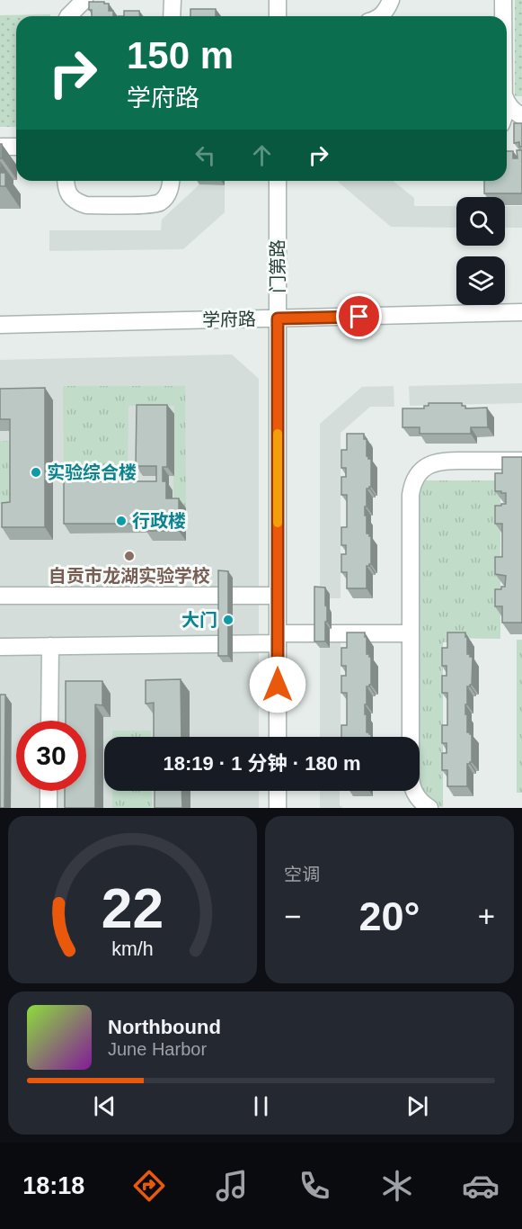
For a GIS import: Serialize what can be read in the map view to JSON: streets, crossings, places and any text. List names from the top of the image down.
{
  "streets": {
    "street": ["门第路", "学府路"]
  },
  "crossings": [
    ["门第路", "学府路"]
  ],
  "places": [
    "实验综合楼",
    "行政楼",
    "自贡市龙湖实验学校",
    "大门"
  ],
  "page": {
    "turn": ["150 m", "学府路"],
    "limit": "30",
    "trip": "18:19 · 1 分钟 · 180 m",
    "tile": "空调",
    "heat": ["−", "20°", "+"],
    "song": ["Northbound", "June Harbor"],
    "tabs": "18:18",
    "gauge": ["22", "km/h"]
  }
}
